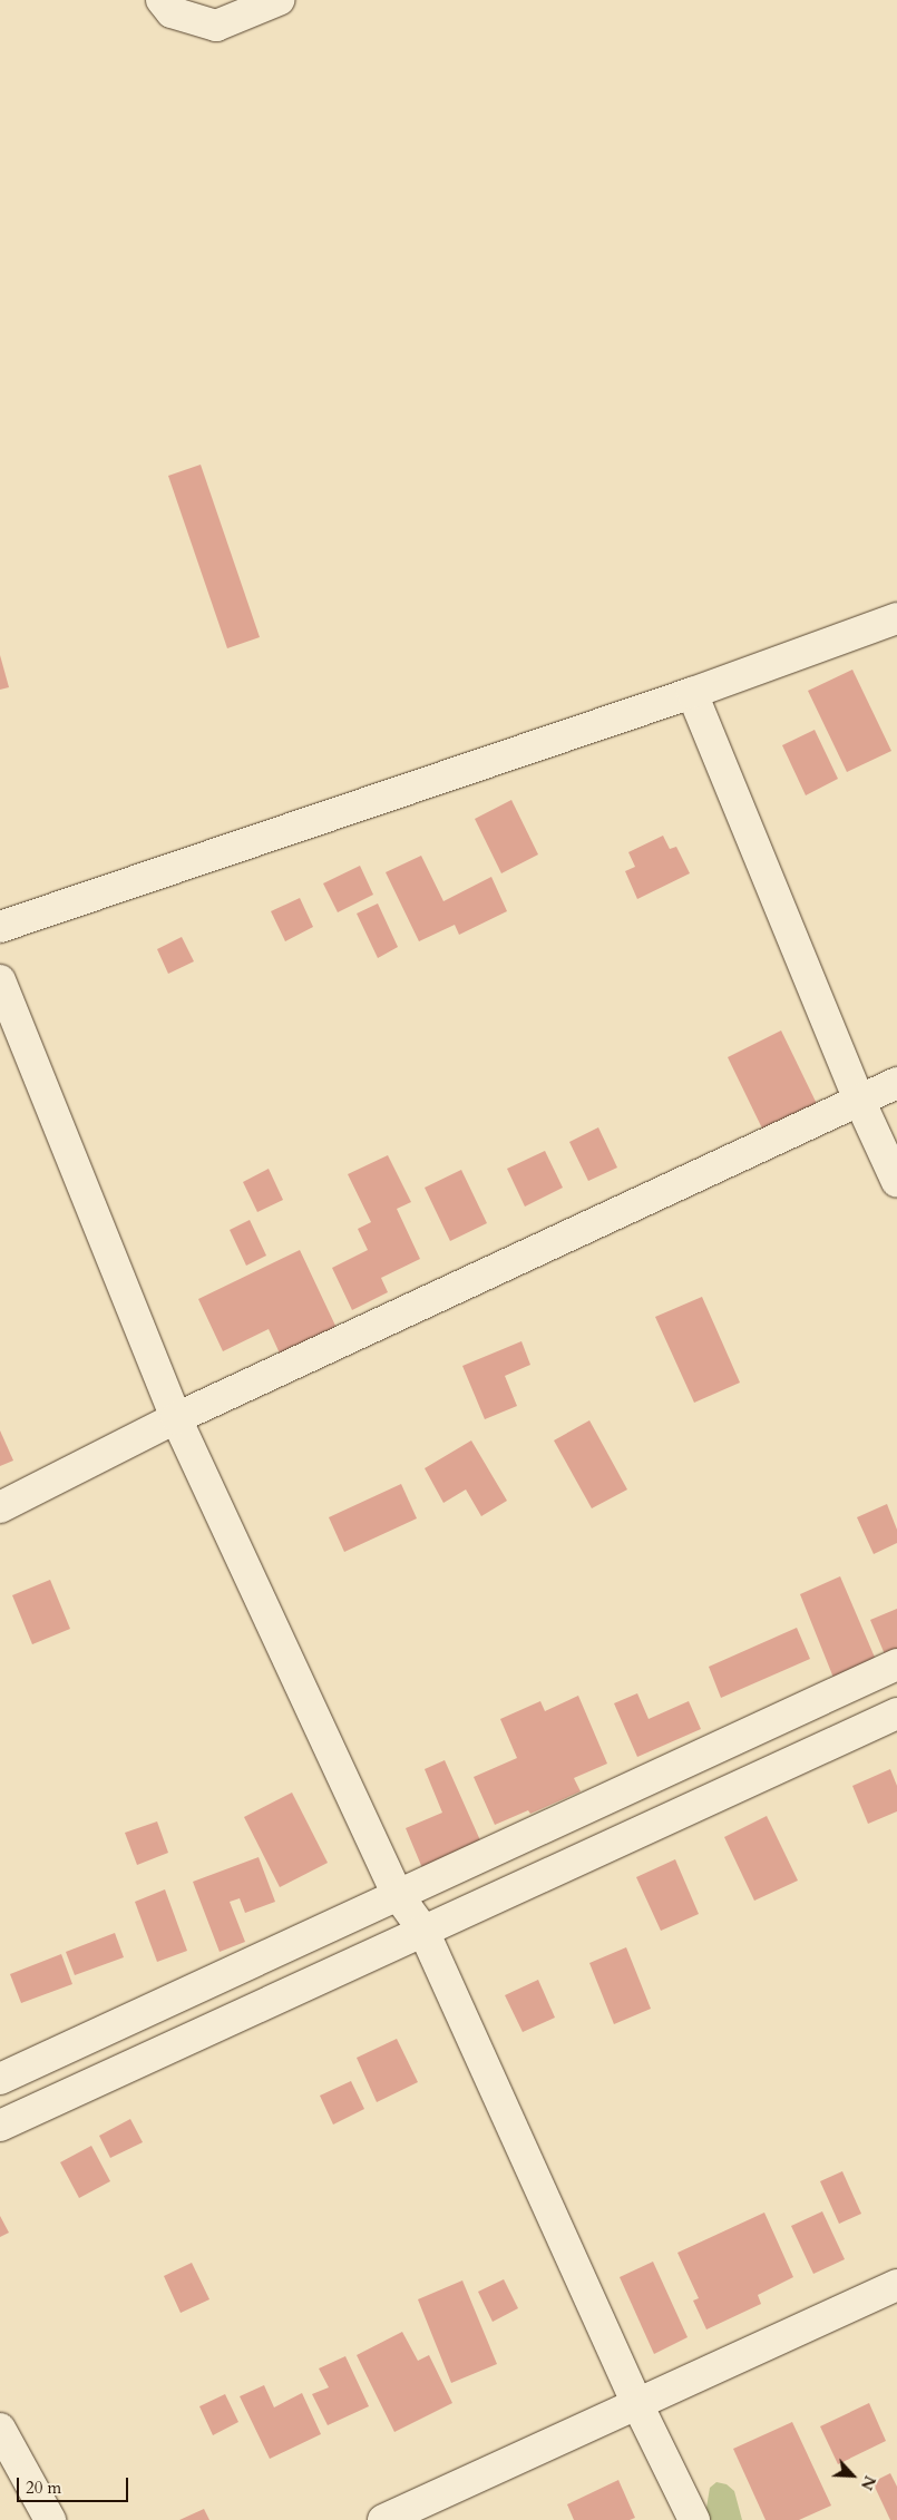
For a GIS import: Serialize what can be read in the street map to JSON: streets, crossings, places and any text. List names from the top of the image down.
{
  "scale_bar": "20 m",
  "north": "bottom right"
}
